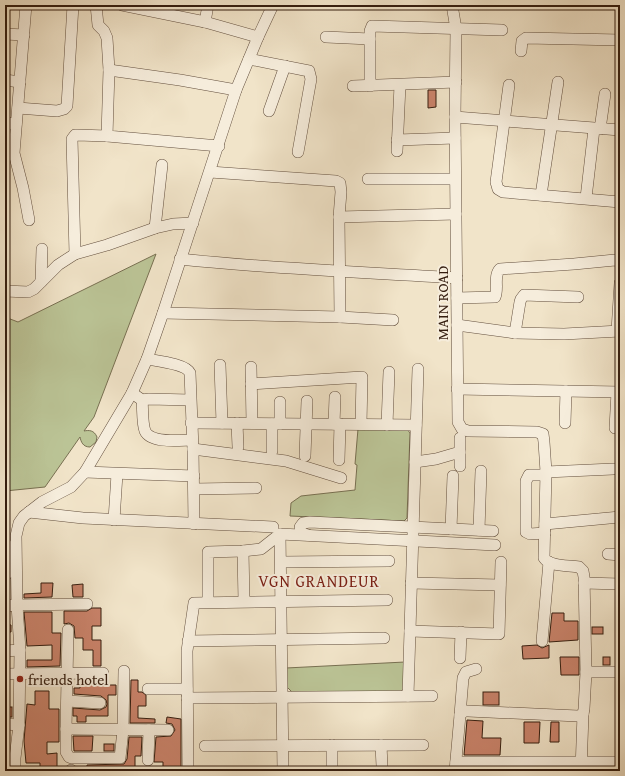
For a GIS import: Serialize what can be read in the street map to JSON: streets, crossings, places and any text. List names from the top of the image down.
{
  "streets": {
    "street": ["MAIN ROAD"]
  },
  "districts": ["VGN GRANDEUR"],
  "places": ["friends hotel"]
}
